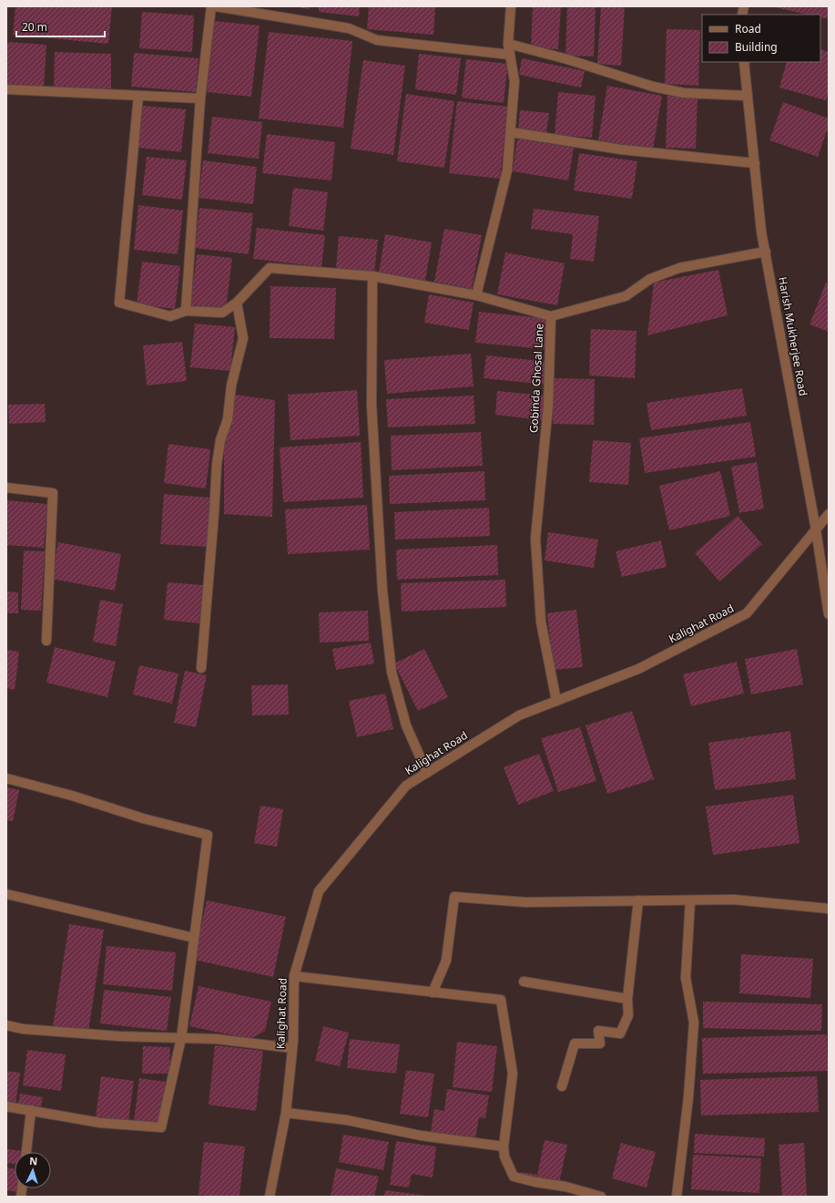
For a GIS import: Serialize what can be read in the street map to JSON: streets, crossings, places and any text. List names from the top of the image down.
{
  "streets": {
    "street": ["Harish Mukherjee Road", "Gobinda Ghosal Lane", "Kalighat Road"]
  },
  "crossings": [
    ["Harish Mukherjee Road", "Kalighat Road"],
    ["Gobinda Ghosal Lane", "Kalighat Road"]
  ],
  "legend": ["Road", "Building"],
  "scale_bar": "20 m",
  "north": "top"
}
